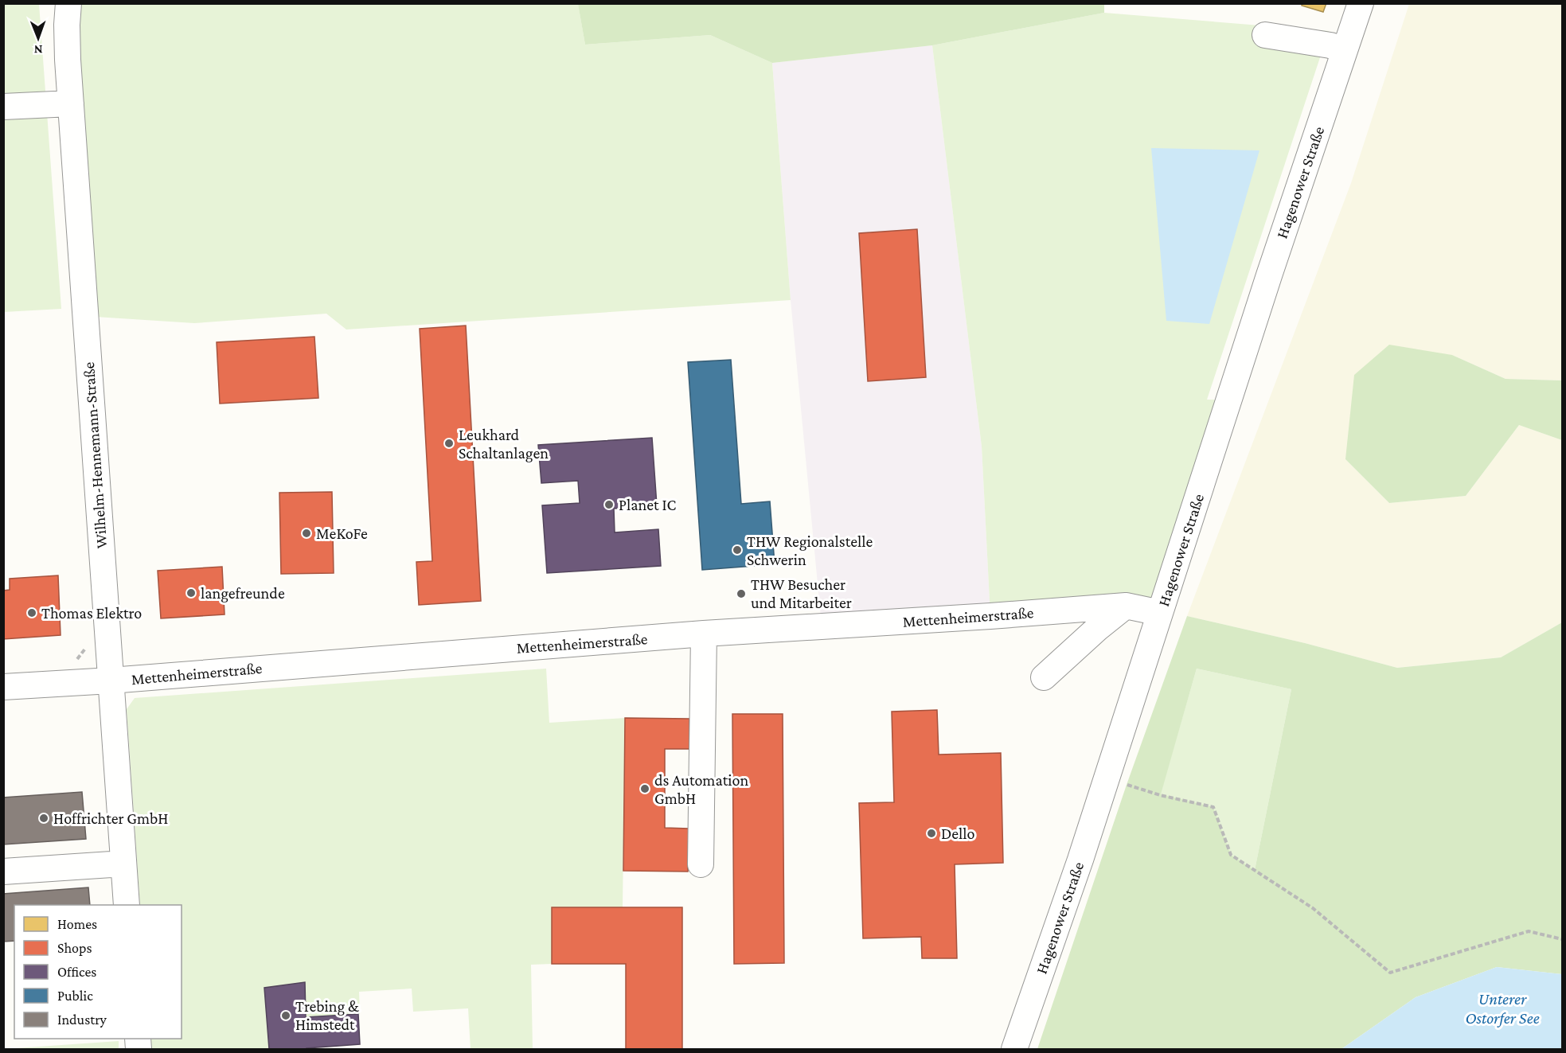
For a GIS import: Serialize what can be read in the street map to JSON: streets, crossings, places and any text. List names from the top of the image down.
{
  "streets": {
    "street": ["Hagenower Straße", "Wilhelm-Hennemann-Straße", "Mettenheimerstraße"]
  },
  "crossings": [
    ["Hagenower Straße", "Mettenheimerstraße"],
    ["Wilhelm-Hennemann-Straße", "Mettenheimerstraße"]
  ],
  "water": ["Unterer Ostorfer See"],
  "places": [
    "Leukhard Schaltanlagen",
    "Planet IC",
    "MeKoFe",
    "THW Regionalstelle Schwerin",
    "langefreunde",
    "THW Besucher und Mitarbeiter",
    "Thomas Elektro",
    "ds Automation GmbH",
    "Hoffrichter GmbH",
    "Dello",
    "Trebing & Himstedt"
  ],
  "legend": [
    "Homes",
    "Shops",
    "Offices",
    "Public",
    "Industry"
  ],
  "north": "bottom"
}
